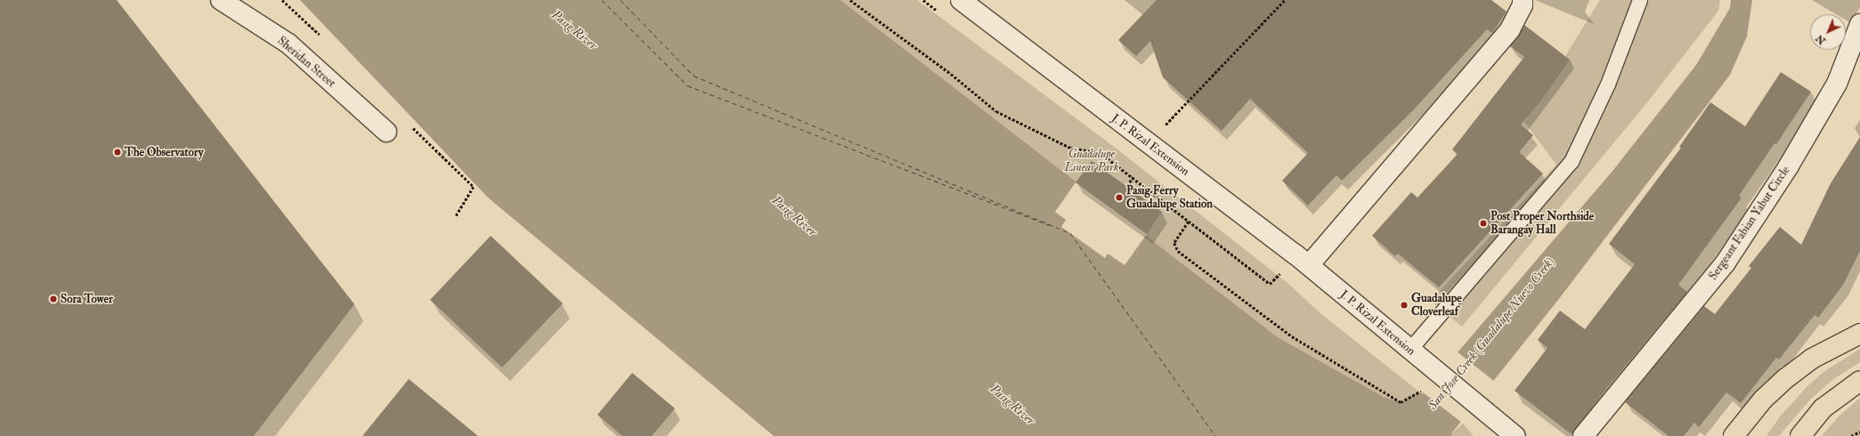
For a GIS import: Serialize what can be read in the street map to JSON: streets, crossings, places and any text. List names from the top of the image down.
{
  "streets": {
    "street": ["Sheridan Street", "J. P. Rizal Extension", "Sergeant Fabian Yabut Circle"]
  },
  "water": ["Pasig River", "San Jose Creek (Guadalupe Nuevo Creek)"],
  "parks": ["Guadalupe Linear Park"],
  "places": [
    "The Observatory",
    "Pasig Ferry Guadalupe Station",
    "Post Proper Northside Barangay Hall",
    "Sora Tower",
    "Guadalupe Cloverleaf"
  ],
  "north": "bottom left"
}
